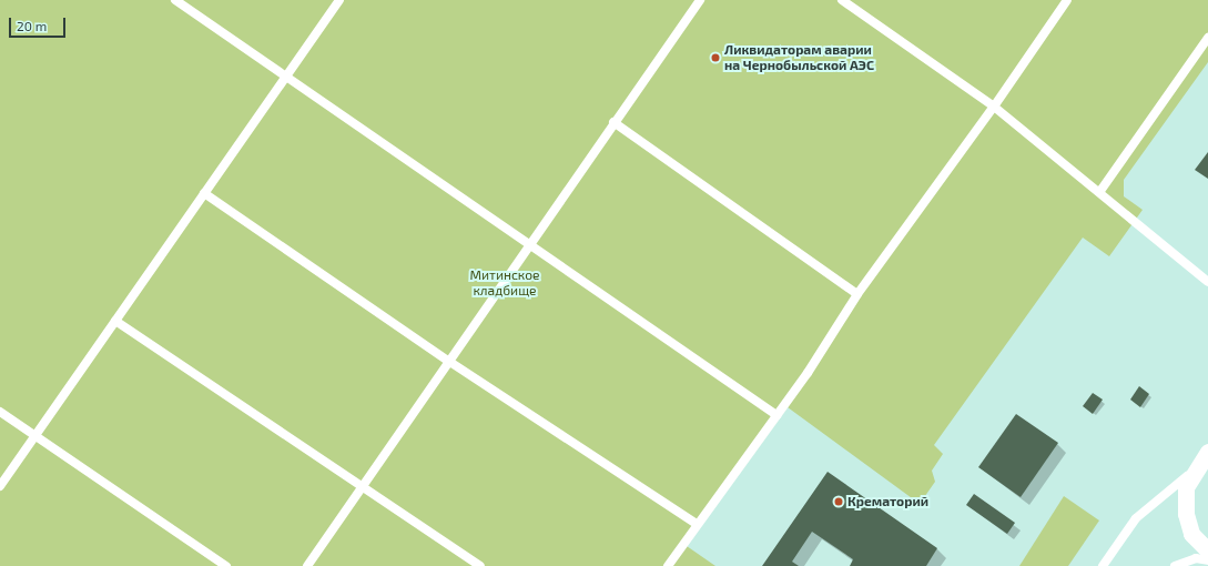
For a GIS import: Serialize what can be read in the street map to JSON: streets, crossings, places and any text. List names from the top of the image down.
{
  "parks": ["Митинское кладбище"],
  "places": ["Ликвидаторам аварии на Чернобыльской АЭС", "Крематорий"],
  "scale_bar": "20 m"
}
